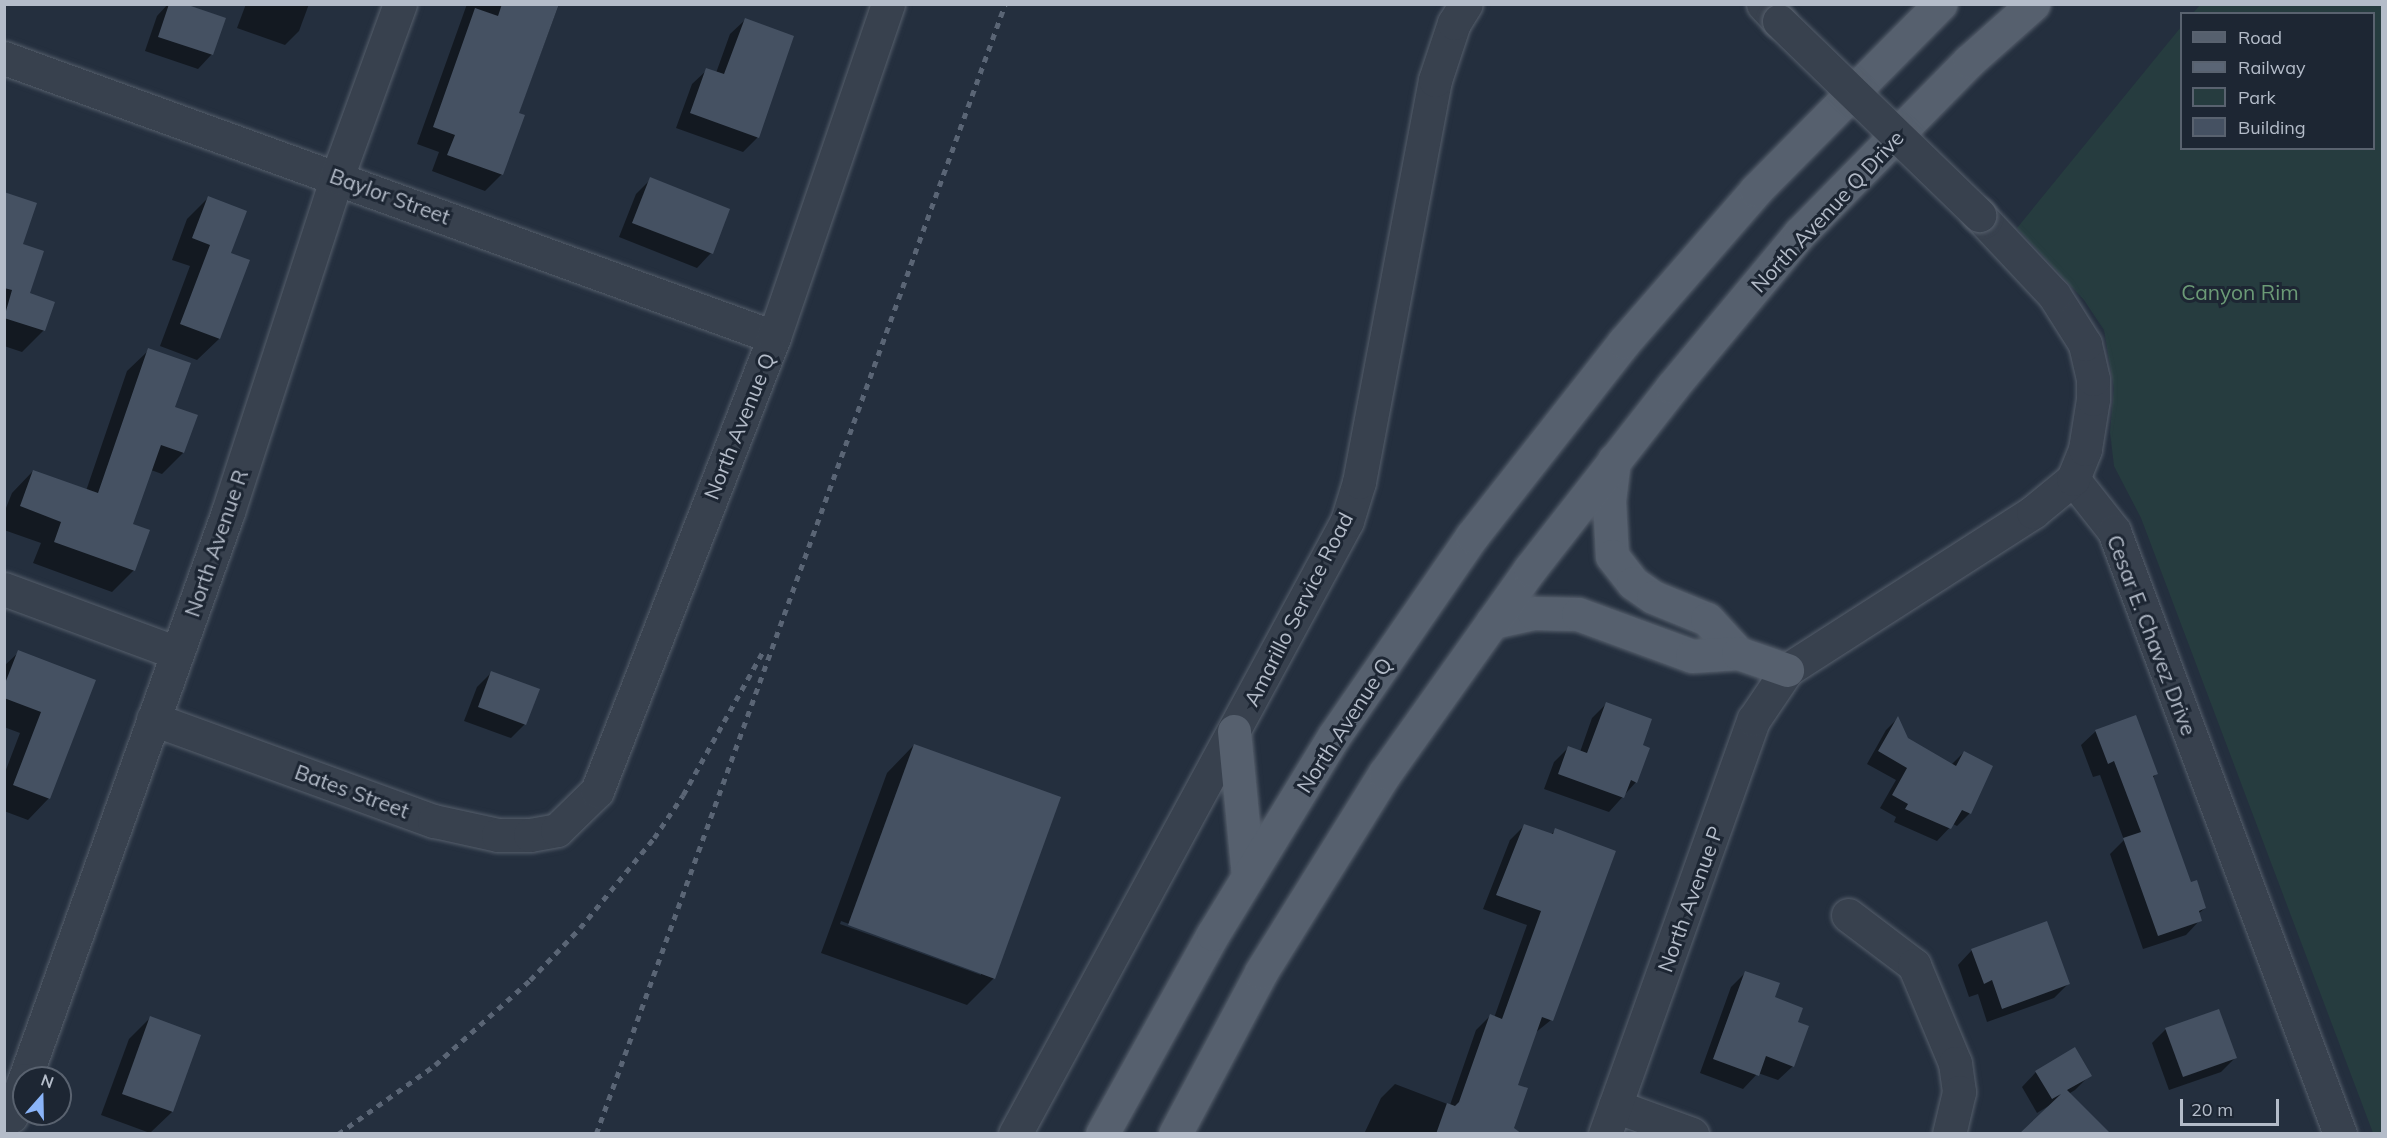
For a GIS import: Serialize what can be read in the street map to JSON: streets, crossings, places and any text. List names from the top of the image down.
{
  "streets": {
    "main road": ["North Avenue Q Drive", "North Avenue Q"],
    "street": [
      "Baylor Street",
      "North Avenue R",
      "Amarillo Service Road",
      "Cesar E. Chavez Drive",
      "Bates Street",
      "North Avenue P"
    ]
  },
  "crossings": [
    ["Baylor Street", "North Avenue Q"],
    ["Baylor Street", "North Avenue R"],
    ["North Avenue Q", "Bates Street"],
    ["North Avenue R", "Bates Street"]
  ],
  "parks": ["Canyon Rim"],
  "legend": [
    "Road",
    "Railway",
    "Park",
    "Building"
  ],
  "scale_bar": "20 m",
  "north": "top"
}
